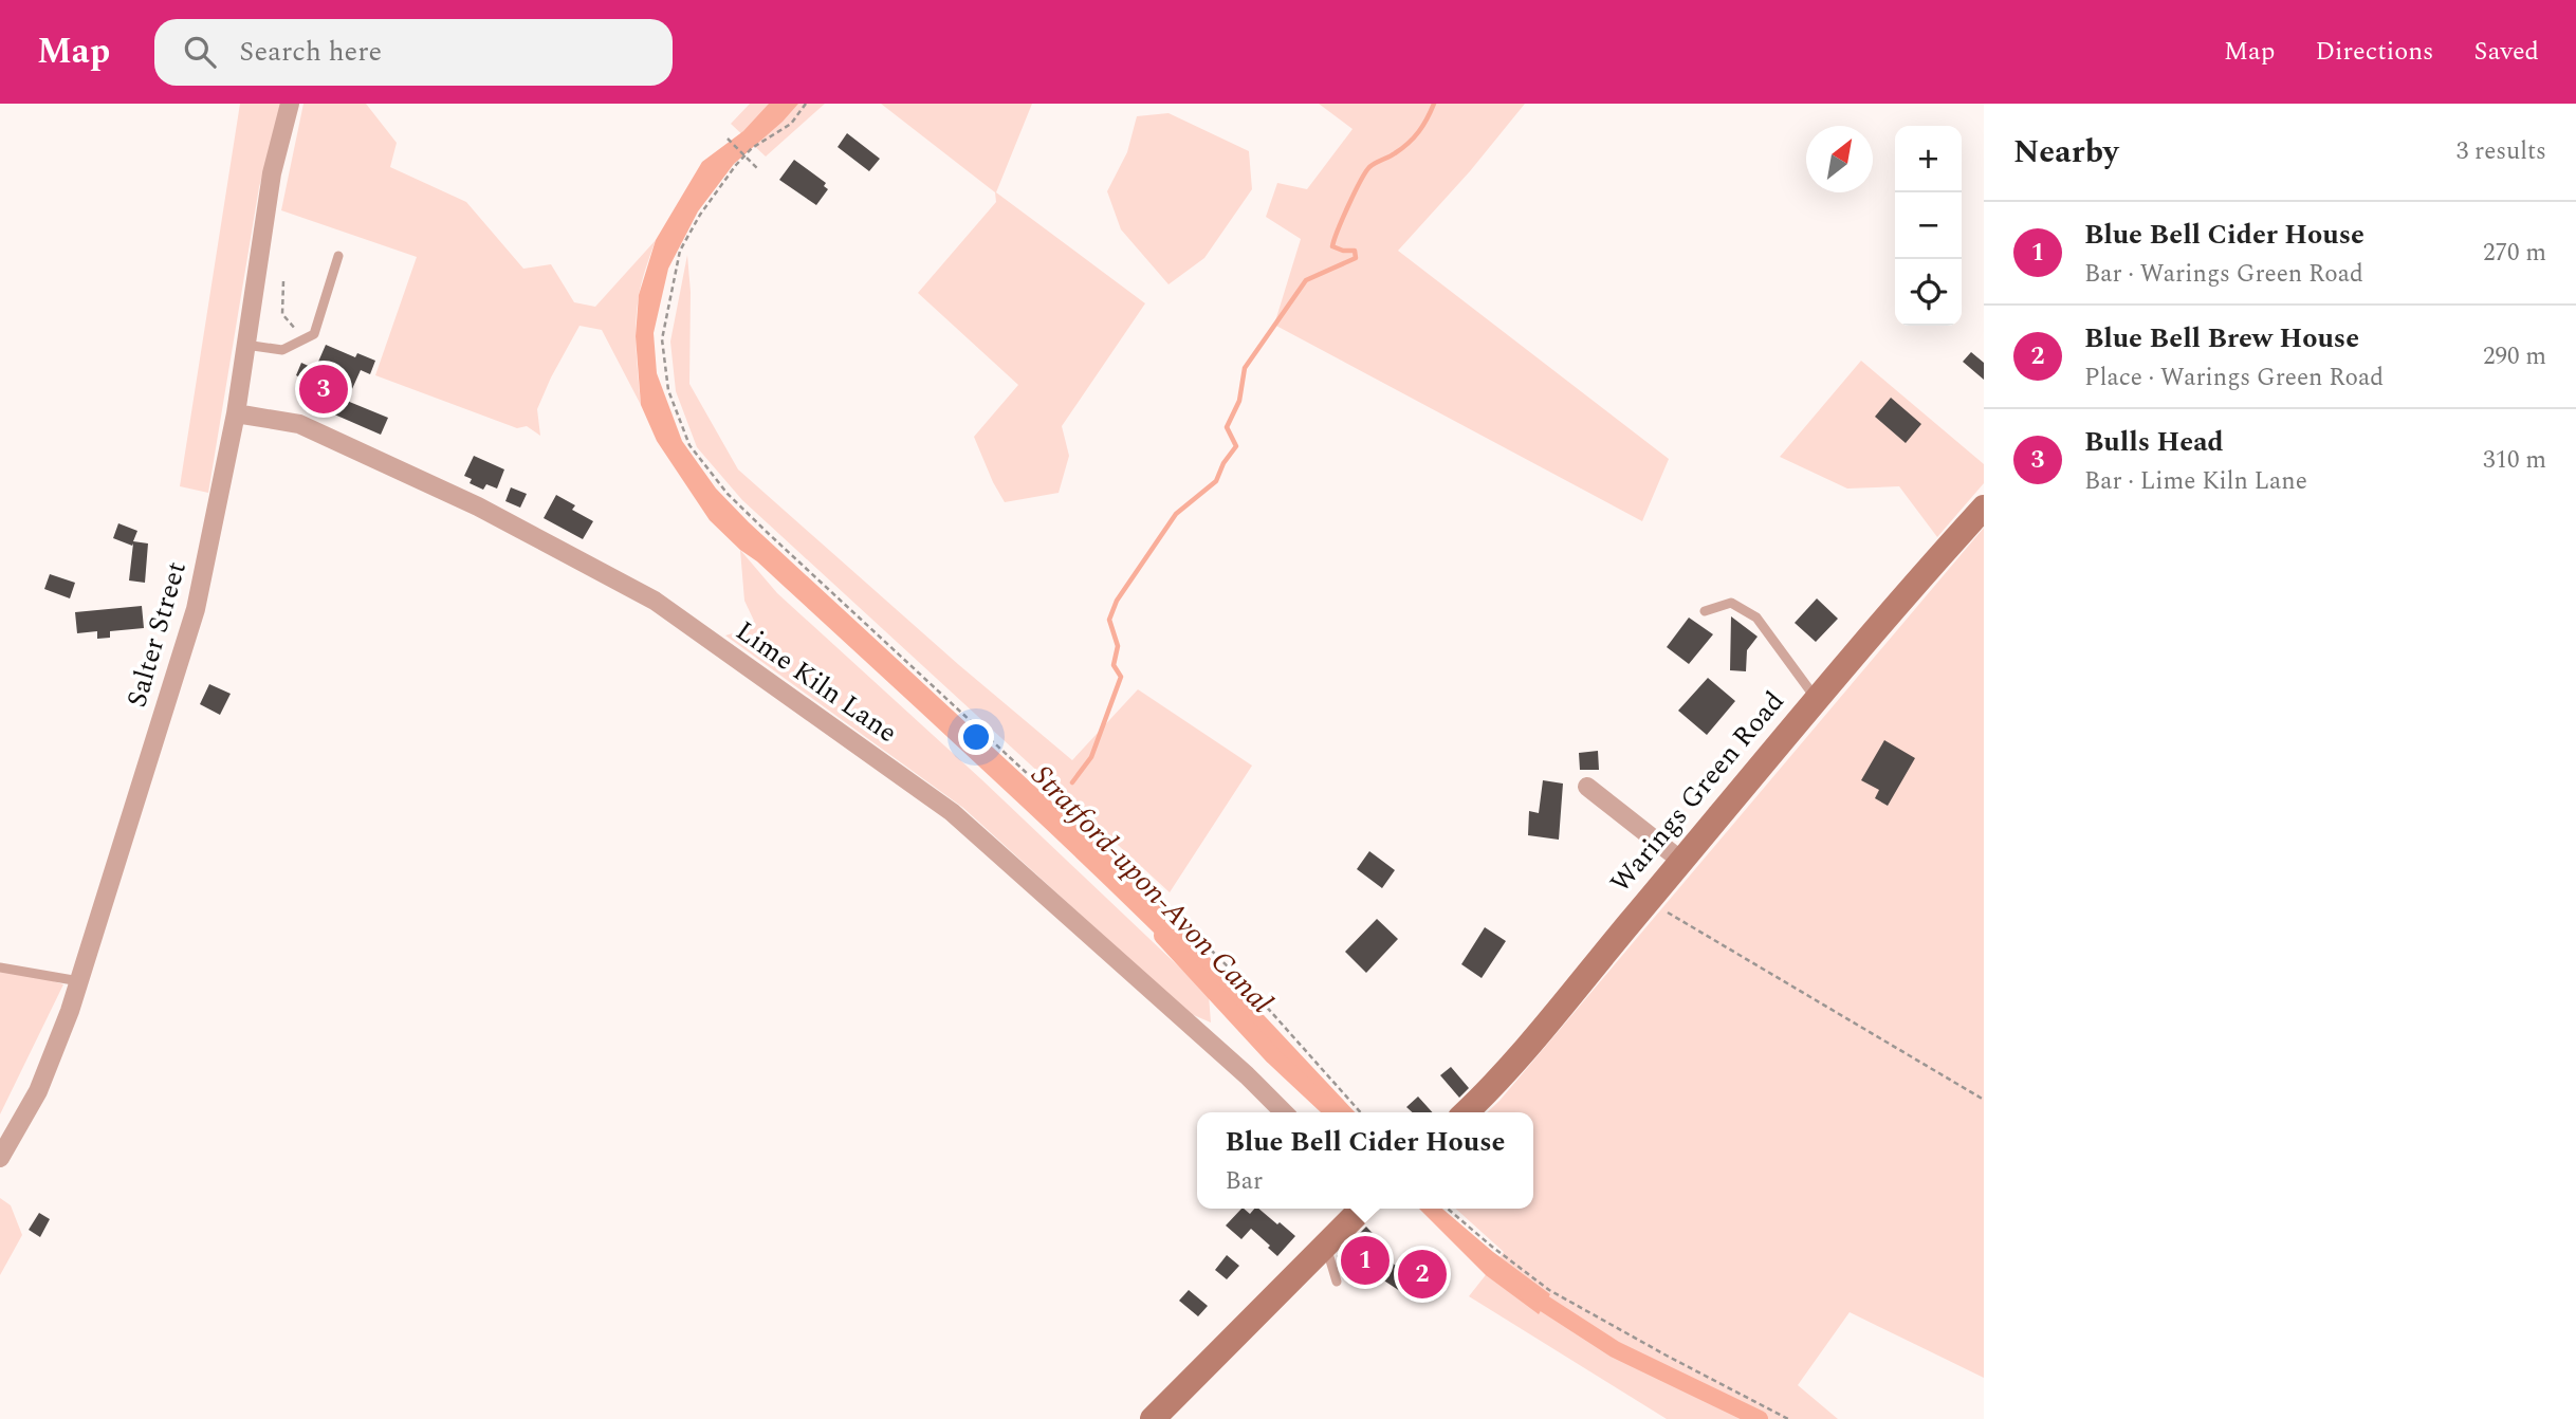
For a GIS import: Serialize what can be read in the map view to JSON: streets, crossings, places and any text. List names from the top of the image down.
{
  "streets": {
    "street": ["Salter Street", "Lime Kiln Lane", "Warings Green Road"]
  },
  "crossings": [
    ["Salter Street", "Lime Kiln Lane"]
  ],
  "water": ["Stratford-upon-Avon Canal"],
  "north": "top right",
  "page": {
    "header": "Map",
    "search": "Search here",
    "nav": ["Map", "Directions", "Saved"],
    "heading": ["Nearby", "3 results"],
    "map_buttons": ["+", "−"],
    "list": [
      {
        "mark": "1",
        "name": "Blue Bell Cider House",
        "note": "Bar · Warings Green Road",
        "value": "270 m"
      },
      {
        "mark": "2",
        "name": "Blue Bell Brew House",
        "note": "Place · Warings Green Road",
        "value": "290 m"
      },
      {
        "mark": "3",
        "name": "Bulls Head",
        "note": "Bar · Lime Kiln Lane",
        "value": "310 m"
      }
    ],
    "pins": ["3", "1", "2"],
    "popup": ["Blue Bell Cider House", "Bar"]
  }
}
